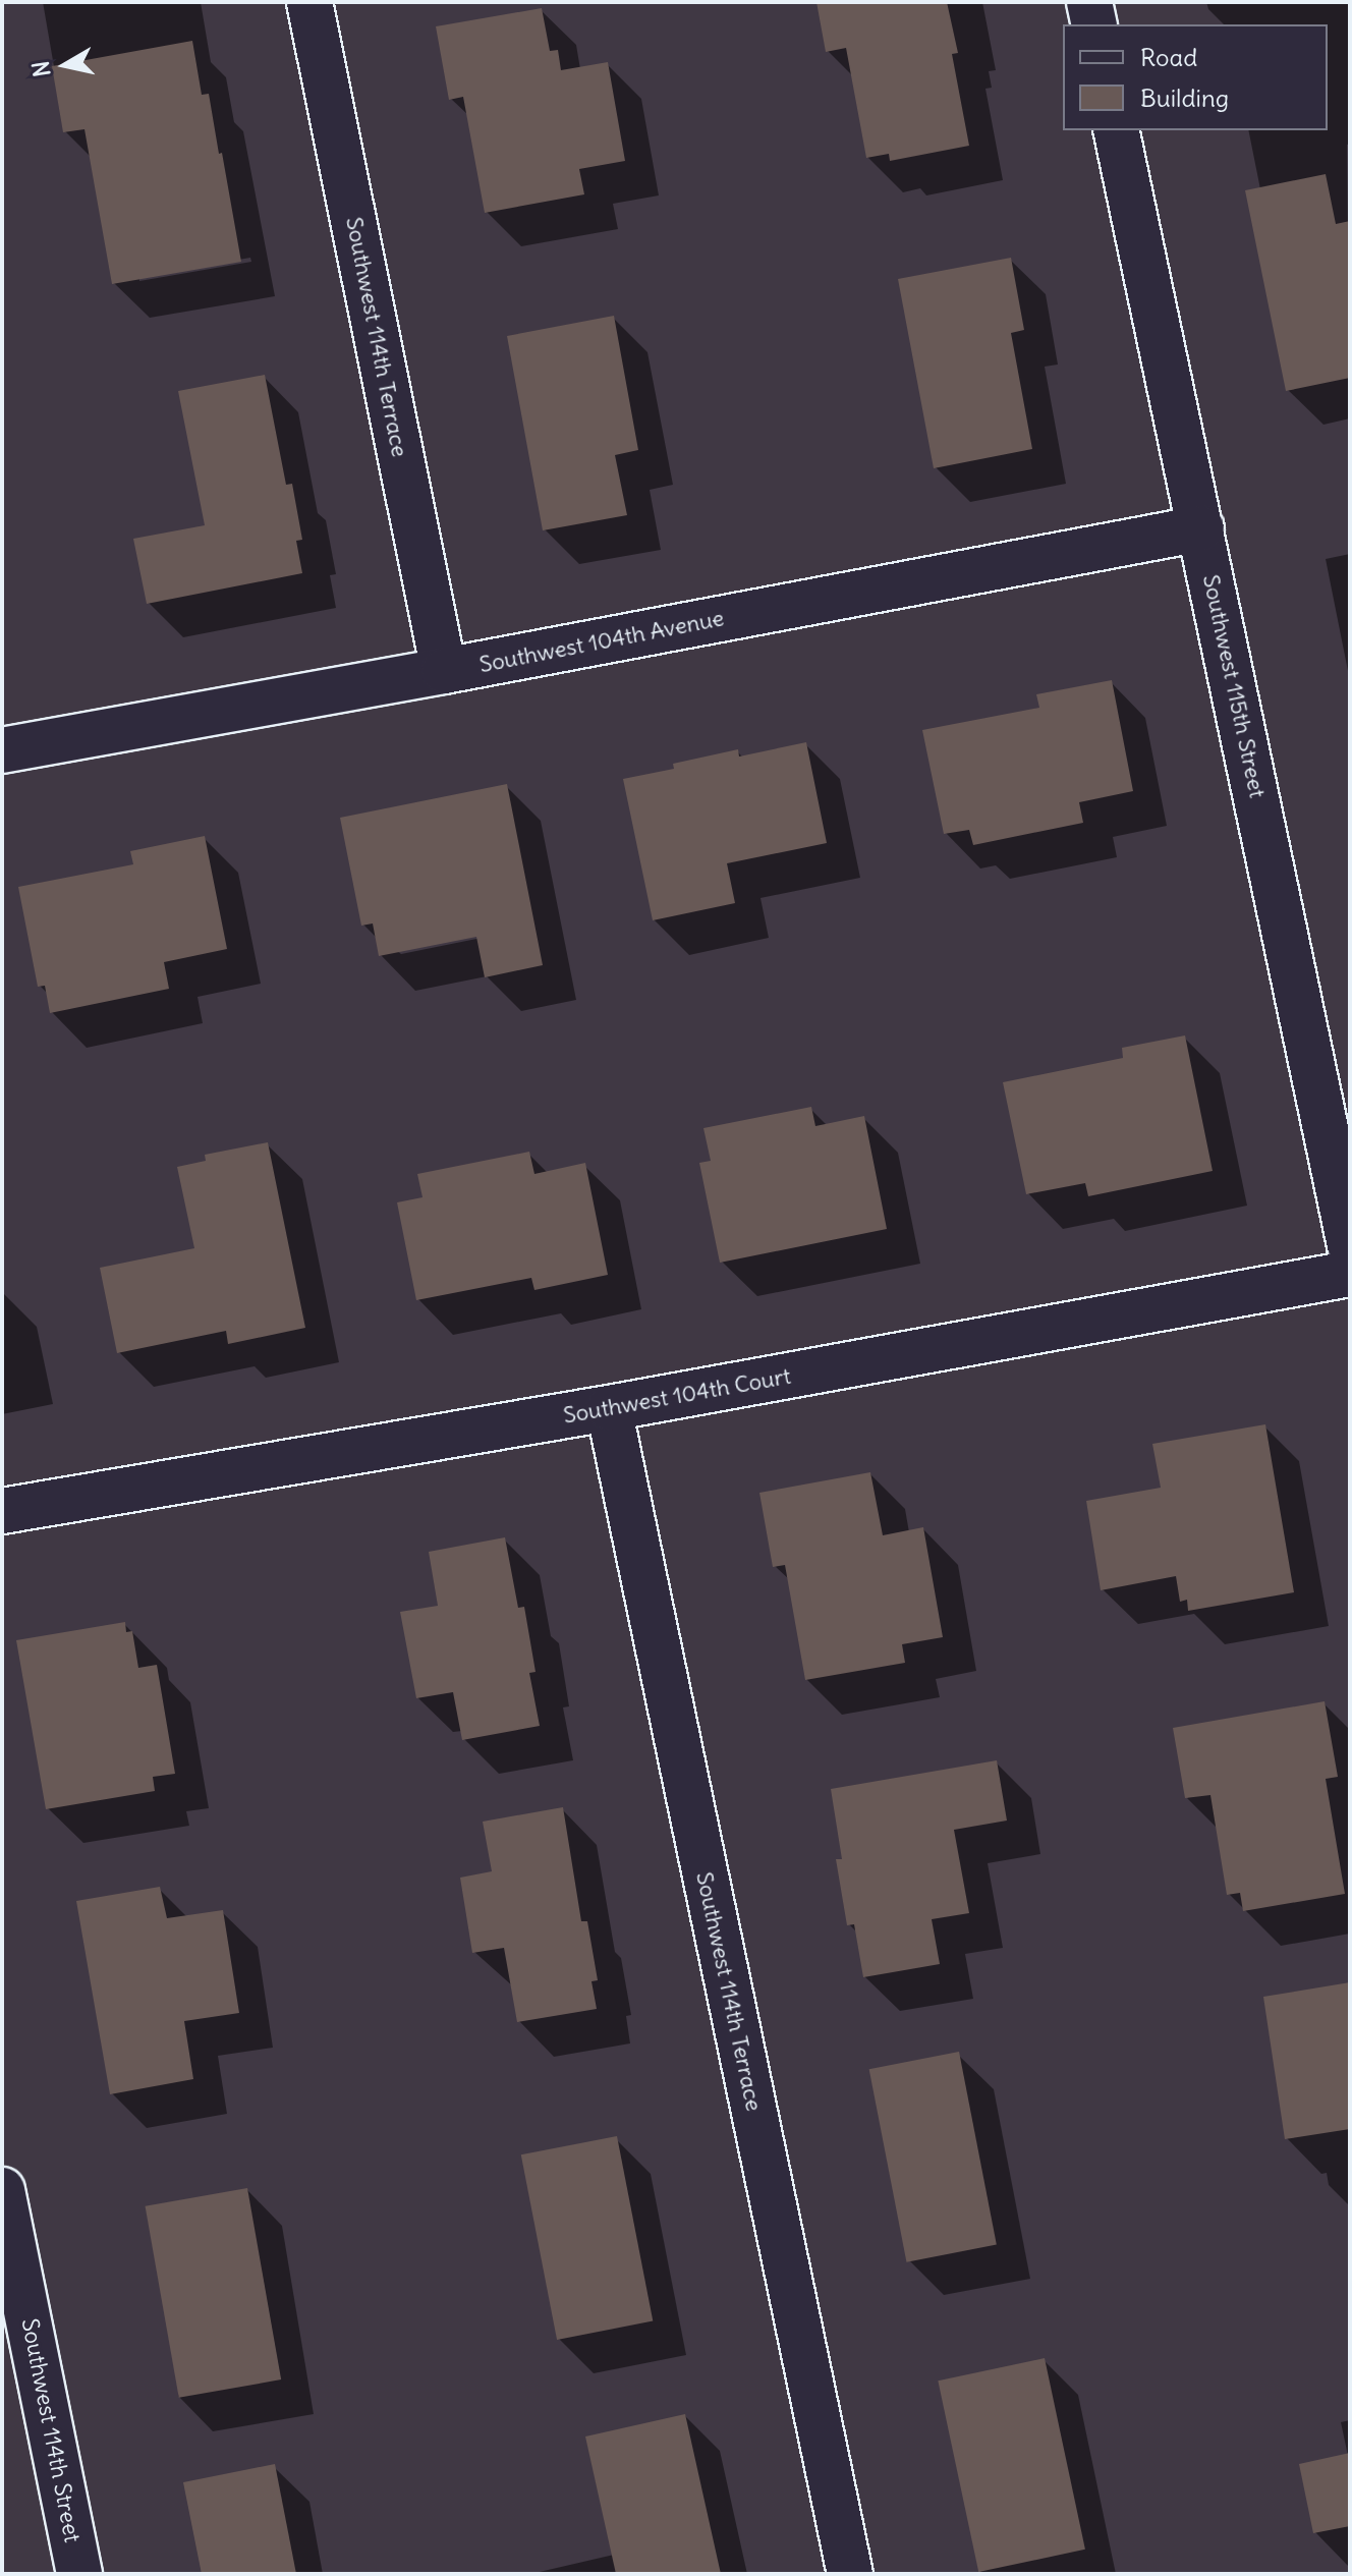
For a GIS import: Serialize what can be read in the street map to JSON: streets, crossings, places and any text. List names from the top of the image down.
{
  "streets": {
    "street": [
      "Southwest 114th Terrace",
      "Southwest 104th Avenue",
      "Southwest 115th Street",
      "Southwest 104th Court",
      "Southwest 114th Street"
    ]
  },
  "crossings": [
    ["Southwest 114th Terrace", "Southwest 104th Avenue"],
    ["Southwest 114th Terrace", "Southwest 104th Court"],
    ["Southwest 104th Avenue", "Southwest 115th Street"]
  ],
  "legend": ["Road", "Building"],
  "north": "left"
}
